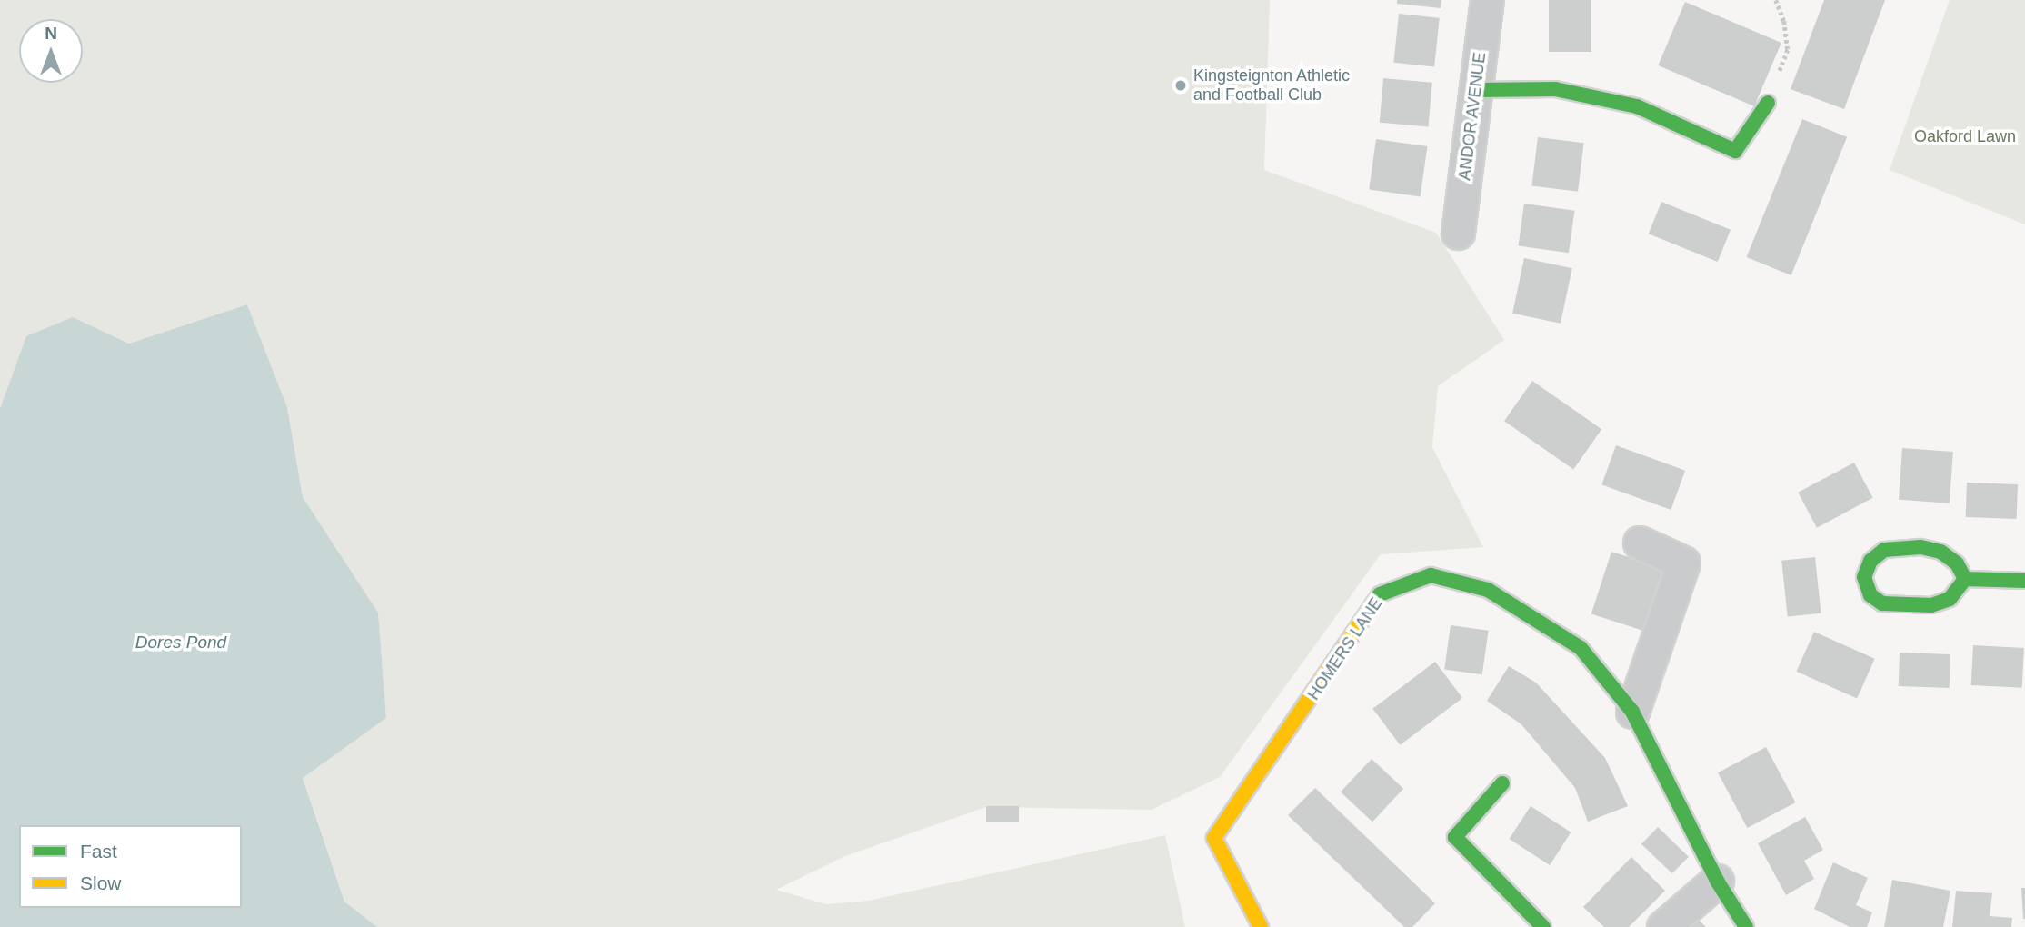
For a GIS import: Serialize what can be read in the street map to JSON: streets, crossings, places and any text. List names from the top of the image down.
{
  "streets": {
    "street": ["ANDOR AVENUE", "HOMERS LANE"]
  },
  "water": ["Dores Pond"],
  "parks": ["Oakford Lawn"],
  "places": ["Kingsteignton Athletic and Football Club"],
  "legend": ["Fast", "Slow"],
  "north": "top"
}
